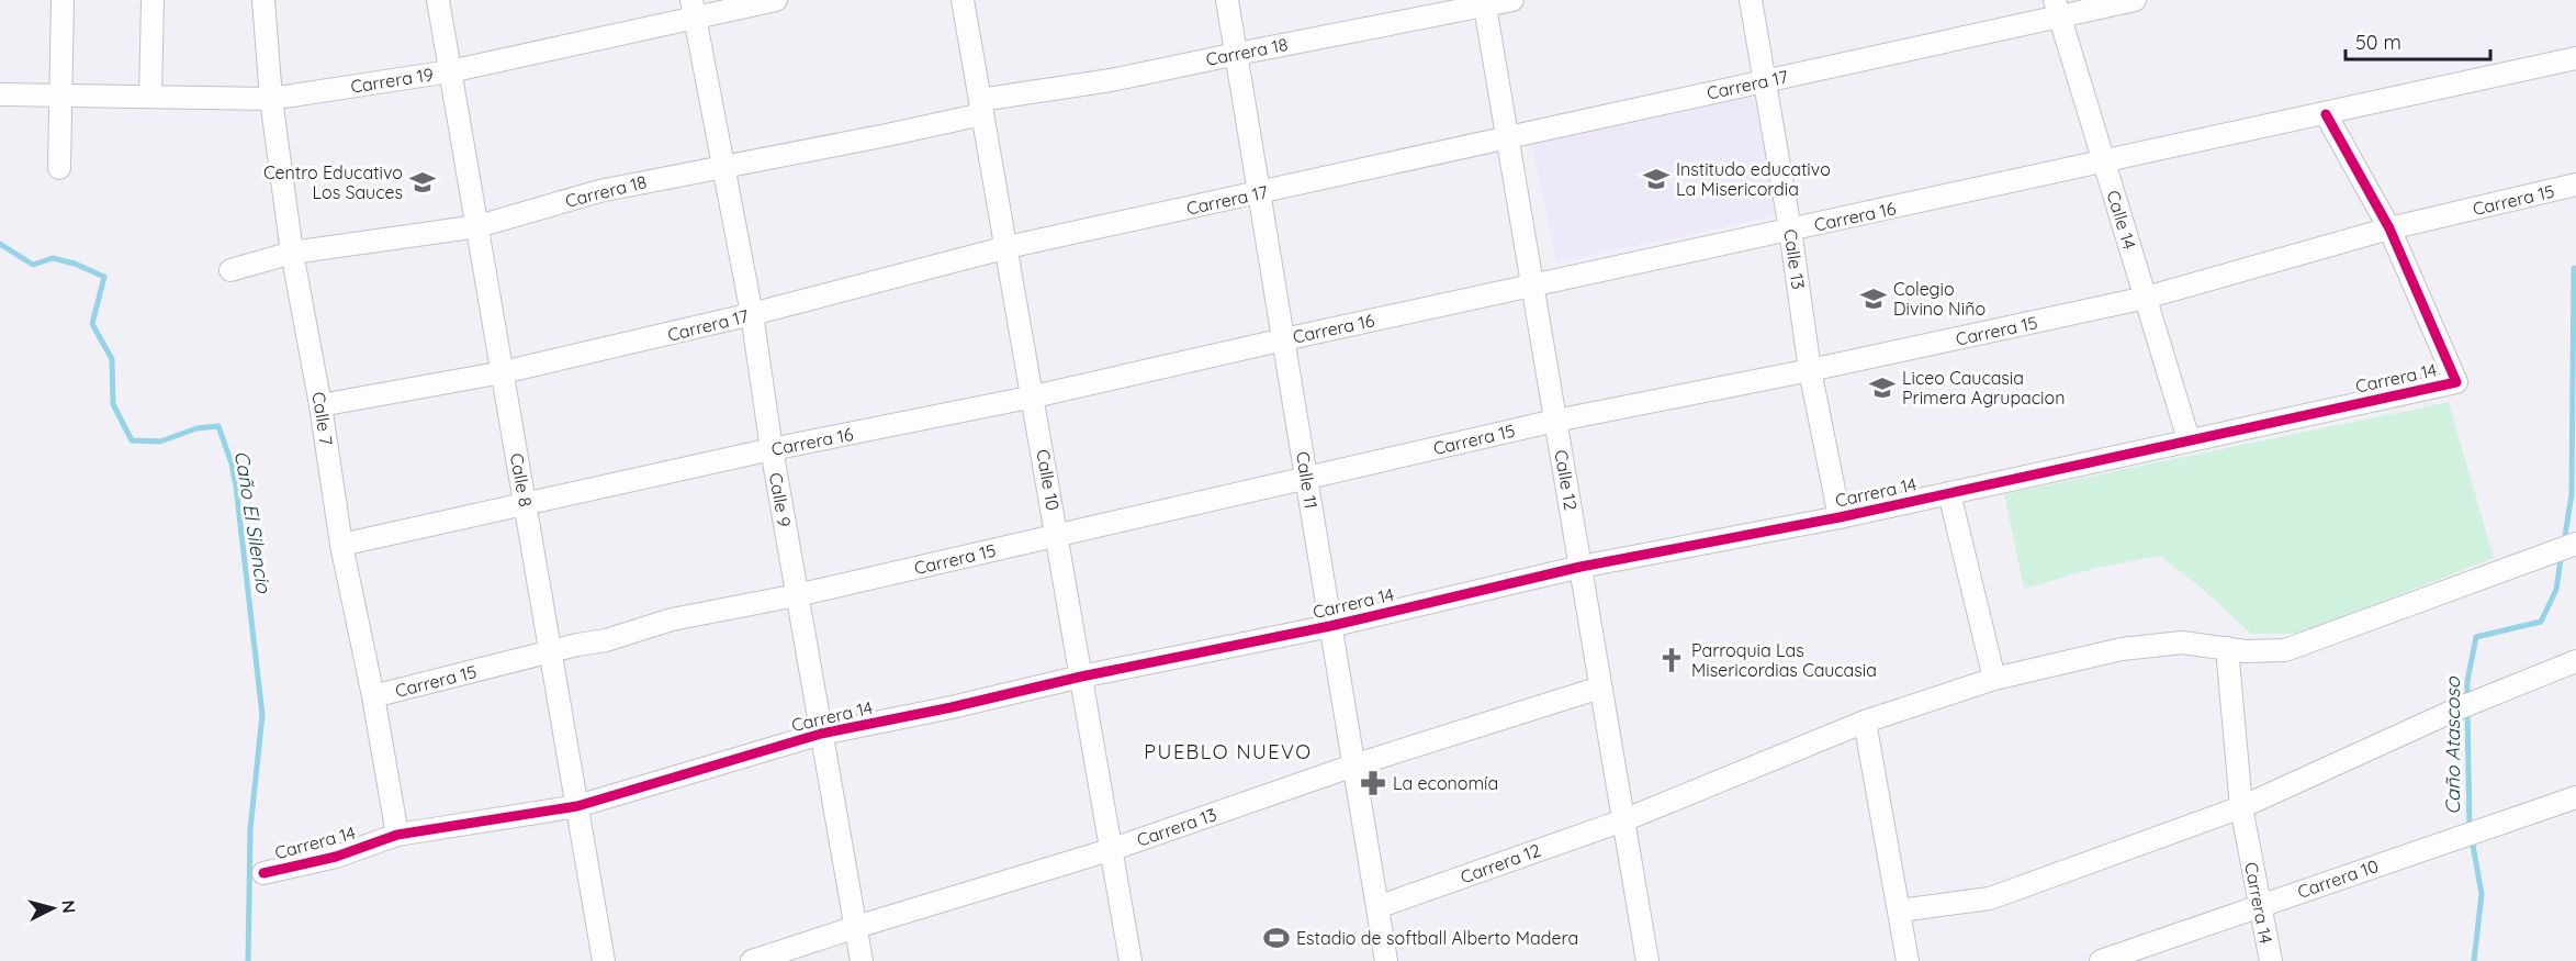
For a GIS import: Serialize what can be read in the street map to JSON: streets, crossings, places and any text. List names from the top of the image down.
{
  "streets": {
    "street": [
      "Carrera 18",
      "Carrera 19",
      "Carrera 17",
      "Carrera 15",
      "Carrera 16",
      "Calle 14",
      "Calle 13",
      "Carrera 14",
      "Calle 7",
      "Calle 8",
      "Calle 10",
      "Calle 11",
      "Calle 12",
      "Calle 9",
      "Carrera 13",
      "Carrera 12",
      "Carrera 10"
    ]
  },
  "crossings": [
    ["Carrera 18", "Calle 7"],
    ["Carrera 18", "Calle 8"],
    ["Carrera 18", "Calle 10"],
    ["Carrera 18", "Calle 11"],
    ["Carrera 18", "Calle 12"],
    ["Carrera 18", "Calle 9"],
    ["Carrera 19", "Calle 7"],
    ["Carrera 19", "Calle 8"],
    ["Carrera 19", "Calle 9"],
    ["Carrera 17", "Calle 14"],
    ["Carrera 17", "Calle 13"],
    ["Carrera 17", "Calle 7"],
    ["Carrera 17", "Calle 8"],
    ["Carrera 17", "Calle 10"],
    ["Carrera 17", "Calle 11"],
    ["Carrera 17", "Calle 12"],
    ["Carrera 17", "Calle 9"],
    ["Carrera 15", "Calle 14"],
    ["Carrera 15", "Calle 13"],
    ["Carrera 15", "Carrera 14"],
    ["Carrera 15", "Calle 7"],
    ["Carrera 15", "Calle 8"],
    ["Carrera 15", "Calle 10"],
    ["Carrera 15", "Calle 11"],
    ["Carrera 15", "Calle 12"],
    ["Carrera 15", "Calle 9"],
    ["Carrera 16", "Calle 14"],
    ["Carrera 16", "Calle 13"],
    ["Carrera 16", "Calle 7"],
    ["Carrera 16", "Calle 8"],
    ["Carrera 16", "Calle 10"],
    ["Carrera 16", "Calle 11"],
    ["Carrera 16", "Calle 12"],
    ["Carrera 16", "Calle 9"],
    ["Calle 14", "Carrera 14"],
    ["Calle 13", "Carrera 14"],
    ["Carrera 14", "Calle 7"],
    ["Carrera 14", "Calle 8"],
    ["Carrera 14", "Calle 10"],
    ["Carrera 14", "Calle 11"],
    ["Carrera 14", "Calle 12"],
    ["Carrera 14", "Calle 9"],
    ["Carrera 14", "Carrera 12"],
    ["Carrera 14", "Carrera 10"],
    ["Calle 10", "Carrera 13"],
    ["Calle 11", "Carrera 13"],
    ["Calle 11", "Carrera 12"],
    ["Calle 12", "Carrera 13"],
    ["Calle 12", "Carrera 12"],
    ["Calle 9", "Carrera 13"]
  ],
  "districts": ["PUEBLO NUEVO"],
  "water": ["Caño El Silencio", "Caño Atascoso"],
  "places": {
    "school or university": [
      "Institudo educativo La Misericordia",
      "Centro Educativo Los Sauces",
      "Colegio Divino Niño",
      "Liceo Caucasia Primera Agrupacion"
    ],
    "church": ["Parroquia Las Misericordias Caucasia"],
    "pharmacy": ["La economía"],
    "sports": ["Estadio de softball Alberto Madera"]
  },
  "scale_bar": "50 m",
  "north": "right"
}
